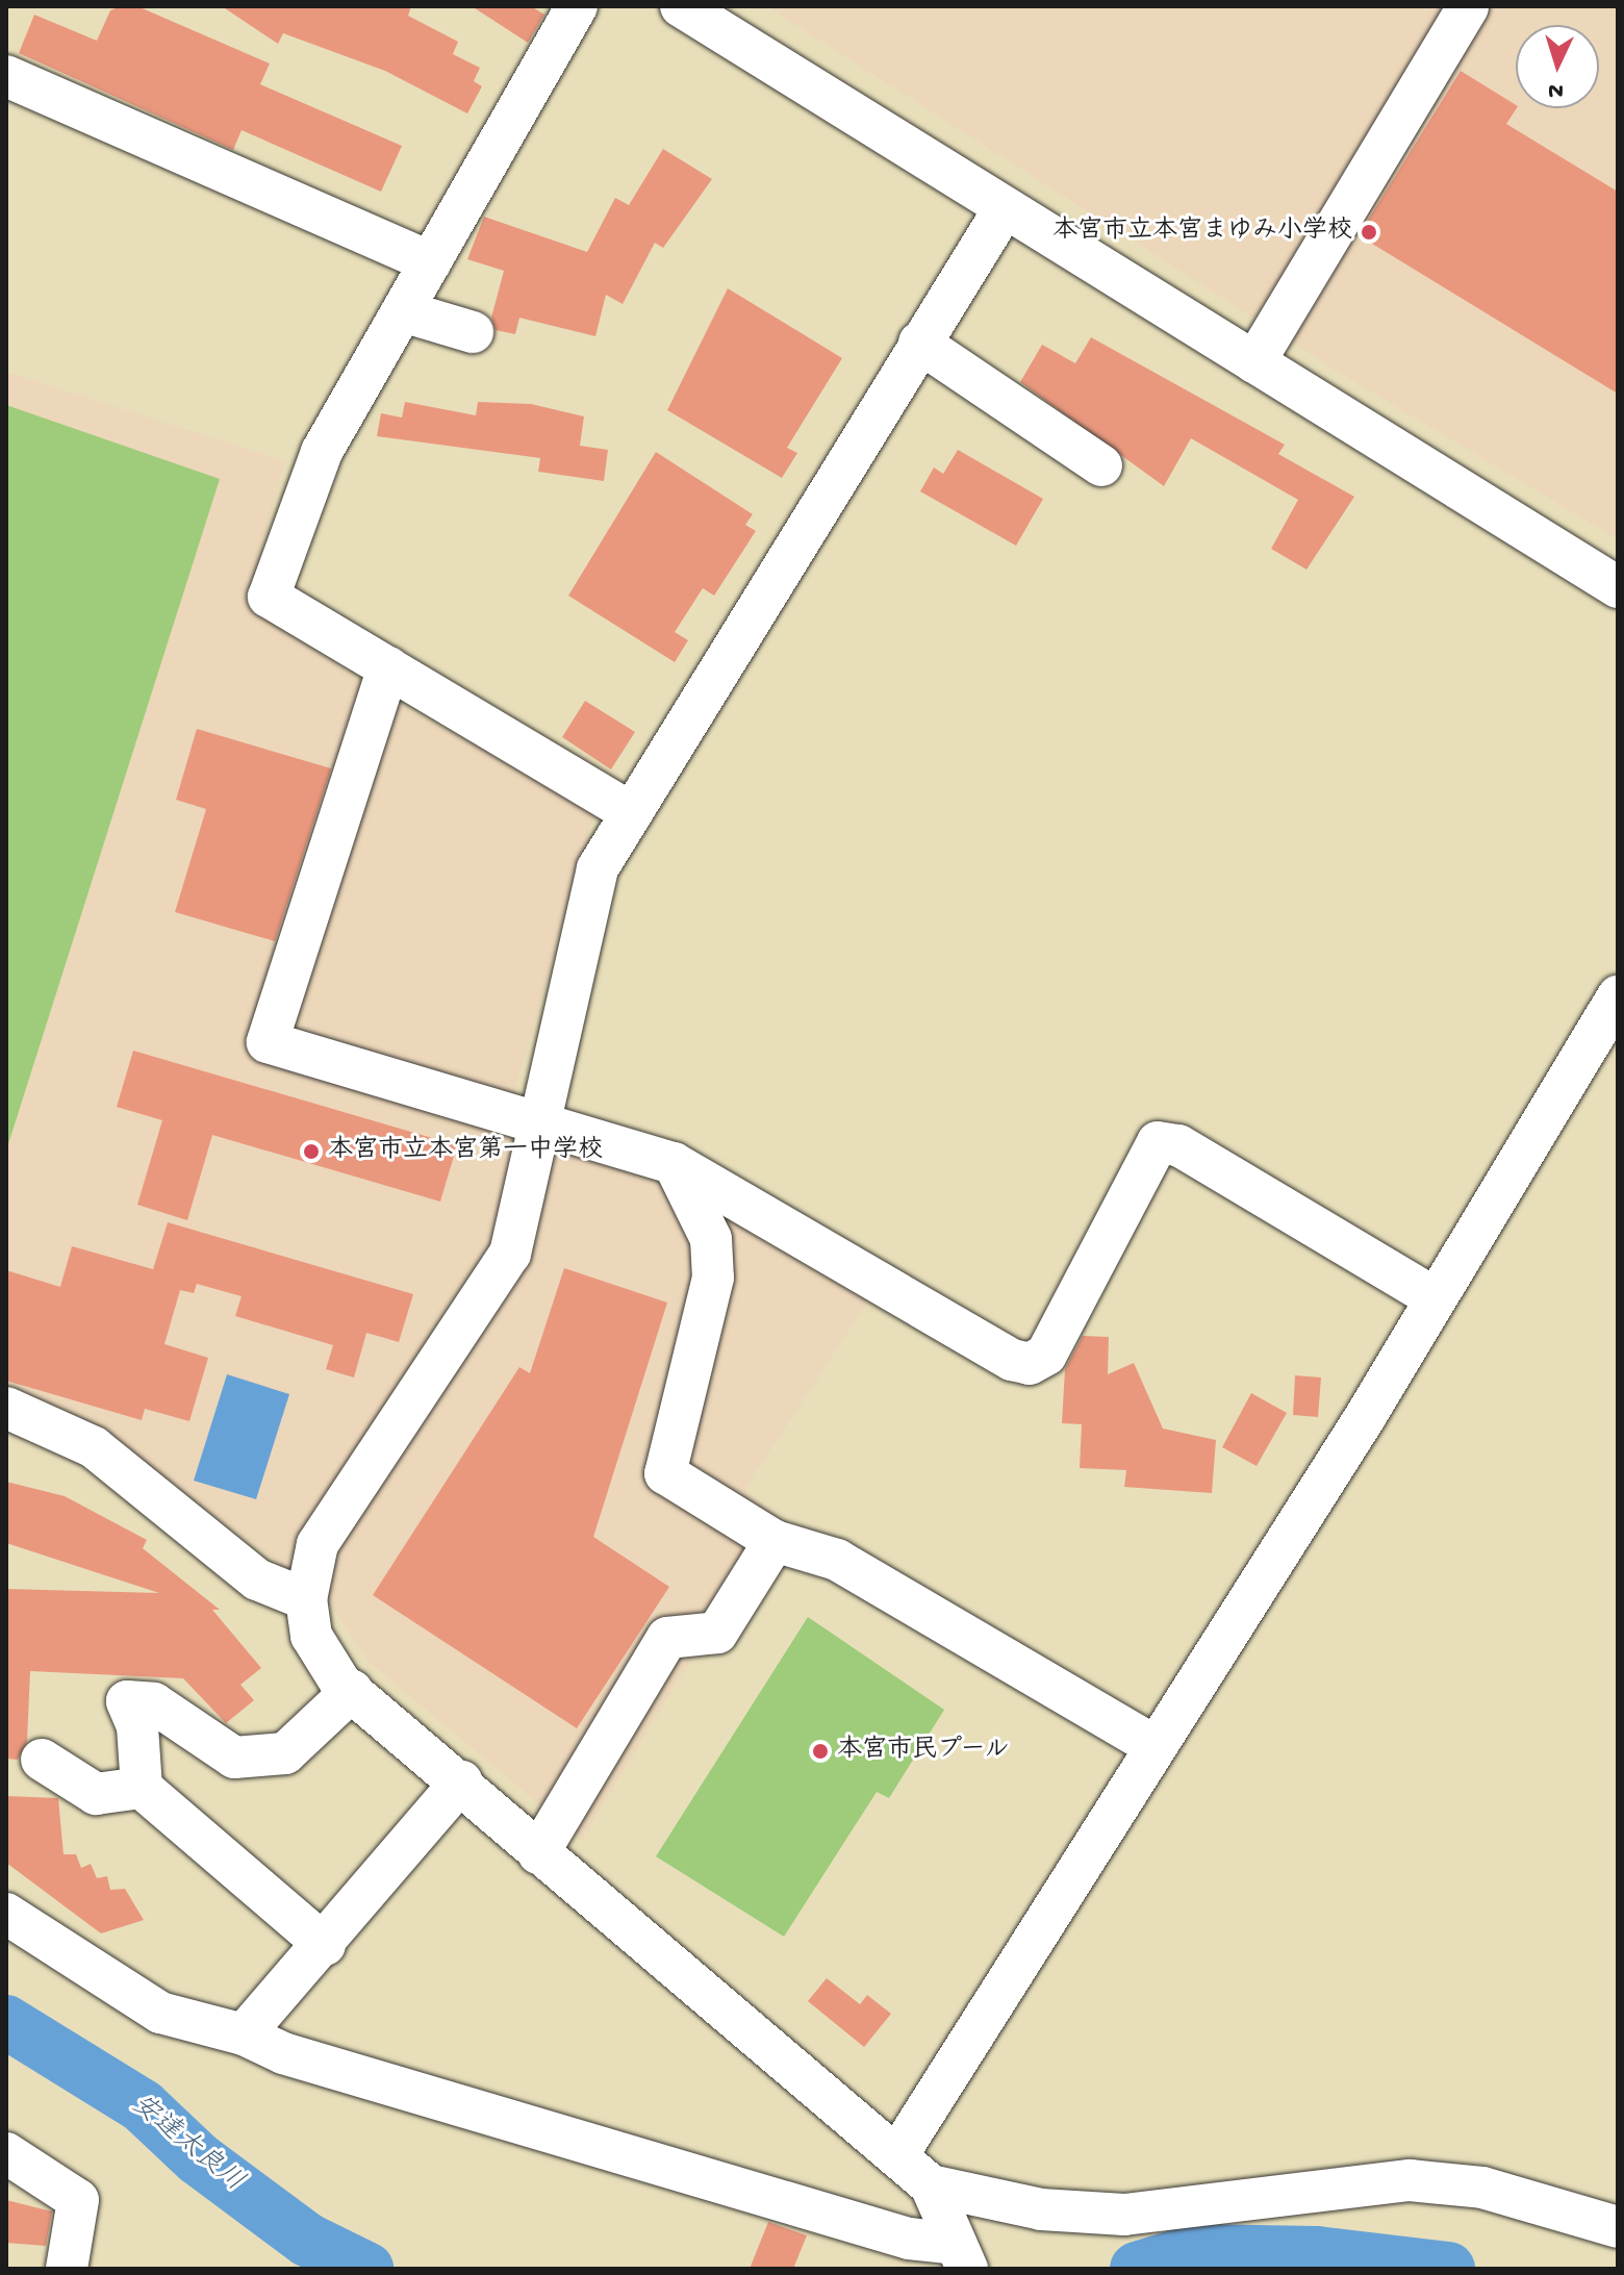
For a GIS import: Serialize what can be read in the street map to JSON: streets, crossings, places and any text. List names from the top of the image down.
{
  "water": ["安達太良川"],
  "places": ["本宮市立本宮まゆみ小学校", "本宮市立本宮第一中学校", "本宮市民プール"],
  "north": "bottom"
}
